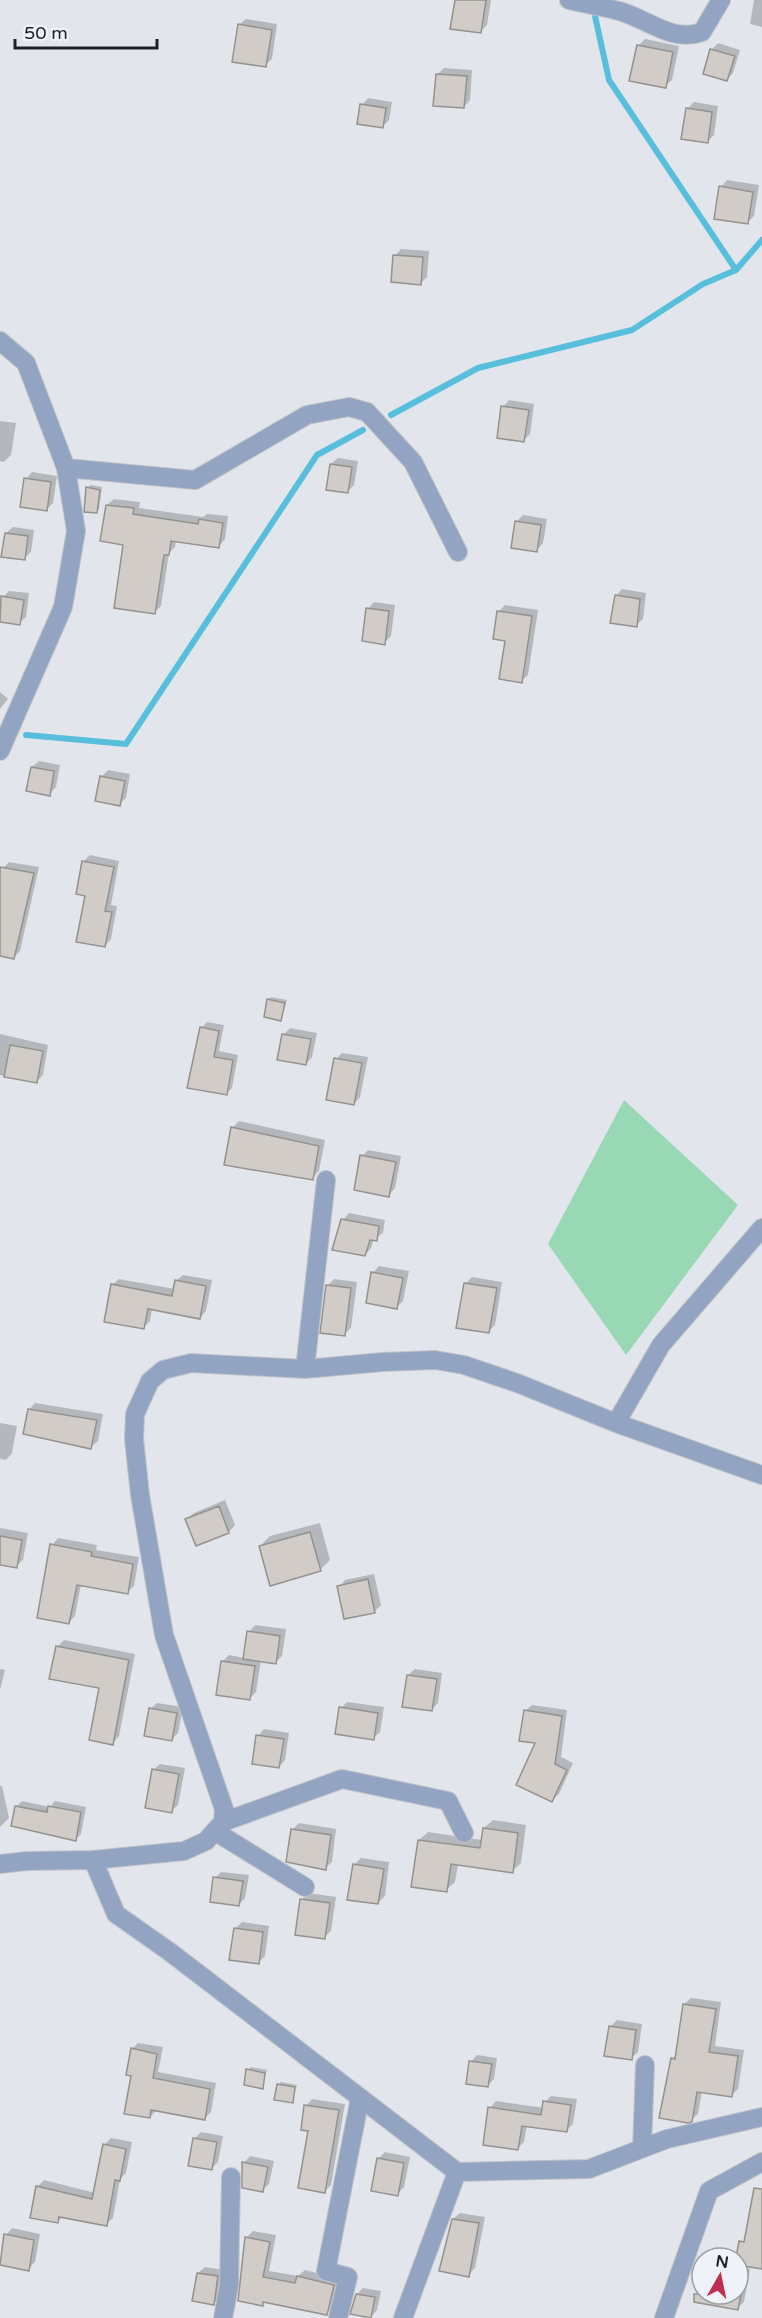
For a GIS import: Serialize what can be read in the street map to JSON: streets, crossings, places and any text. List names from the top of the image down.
{
  "scale_bar": "50 m",
  "north": "top"
}
